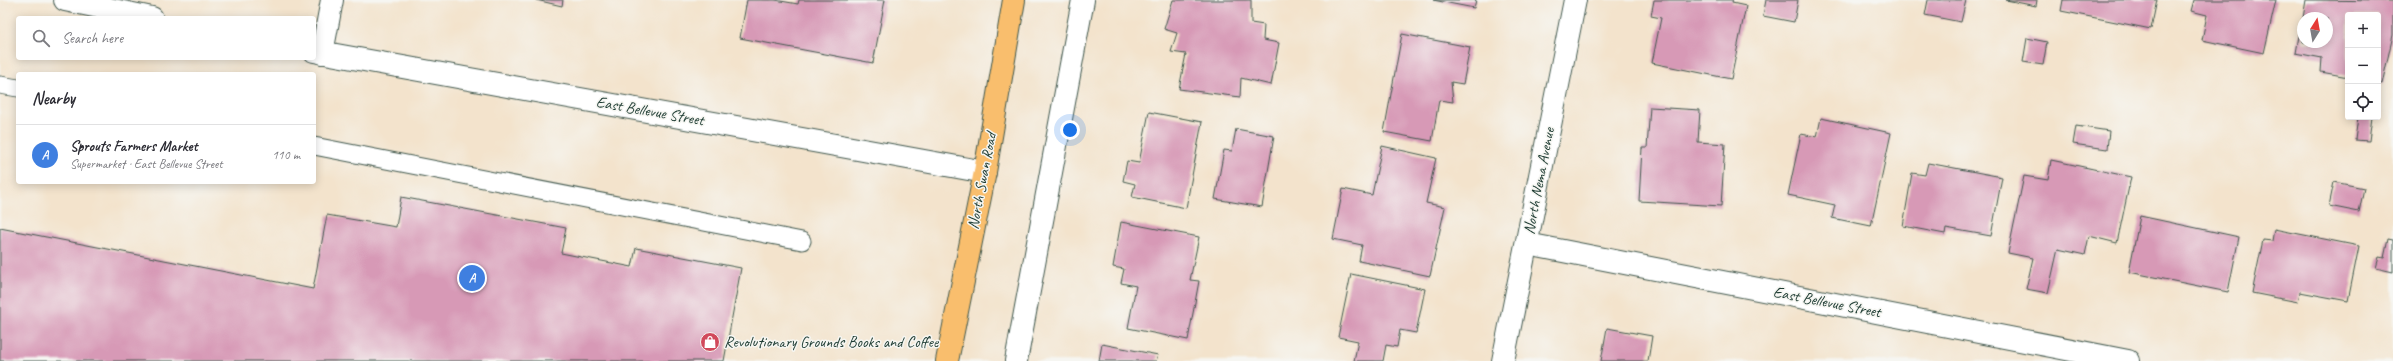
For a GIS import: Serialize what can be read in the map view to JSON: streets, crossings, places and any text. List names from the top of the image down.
{
  "streets": {
    "main road": ["North Swan Road"],
    "street": ["East Bellevue Street", "North Nema Avenue"]
  },
  "crossings": [
    ["East Bellevue Street", "North Swan Road"],
    ["East Bellevue Street", "North Nema Avenue"]
  ],
  "places": {
    "shop": ["Revolutionary Grounds Books and Coffee"]
  },
  "north": "top",
  "page": {
    "map_buttons": ["+", "−"],
    "search": "Search here",
    "heading": "Nearby",
    "list": [
      {
        "mark": "A",
        "name": "Sprouts Farmers Market",
        "note": "Supermarket · East Bellevue Street",
        "value": "110 m"
      }
    ],
    "pins": "A"
  }
}
